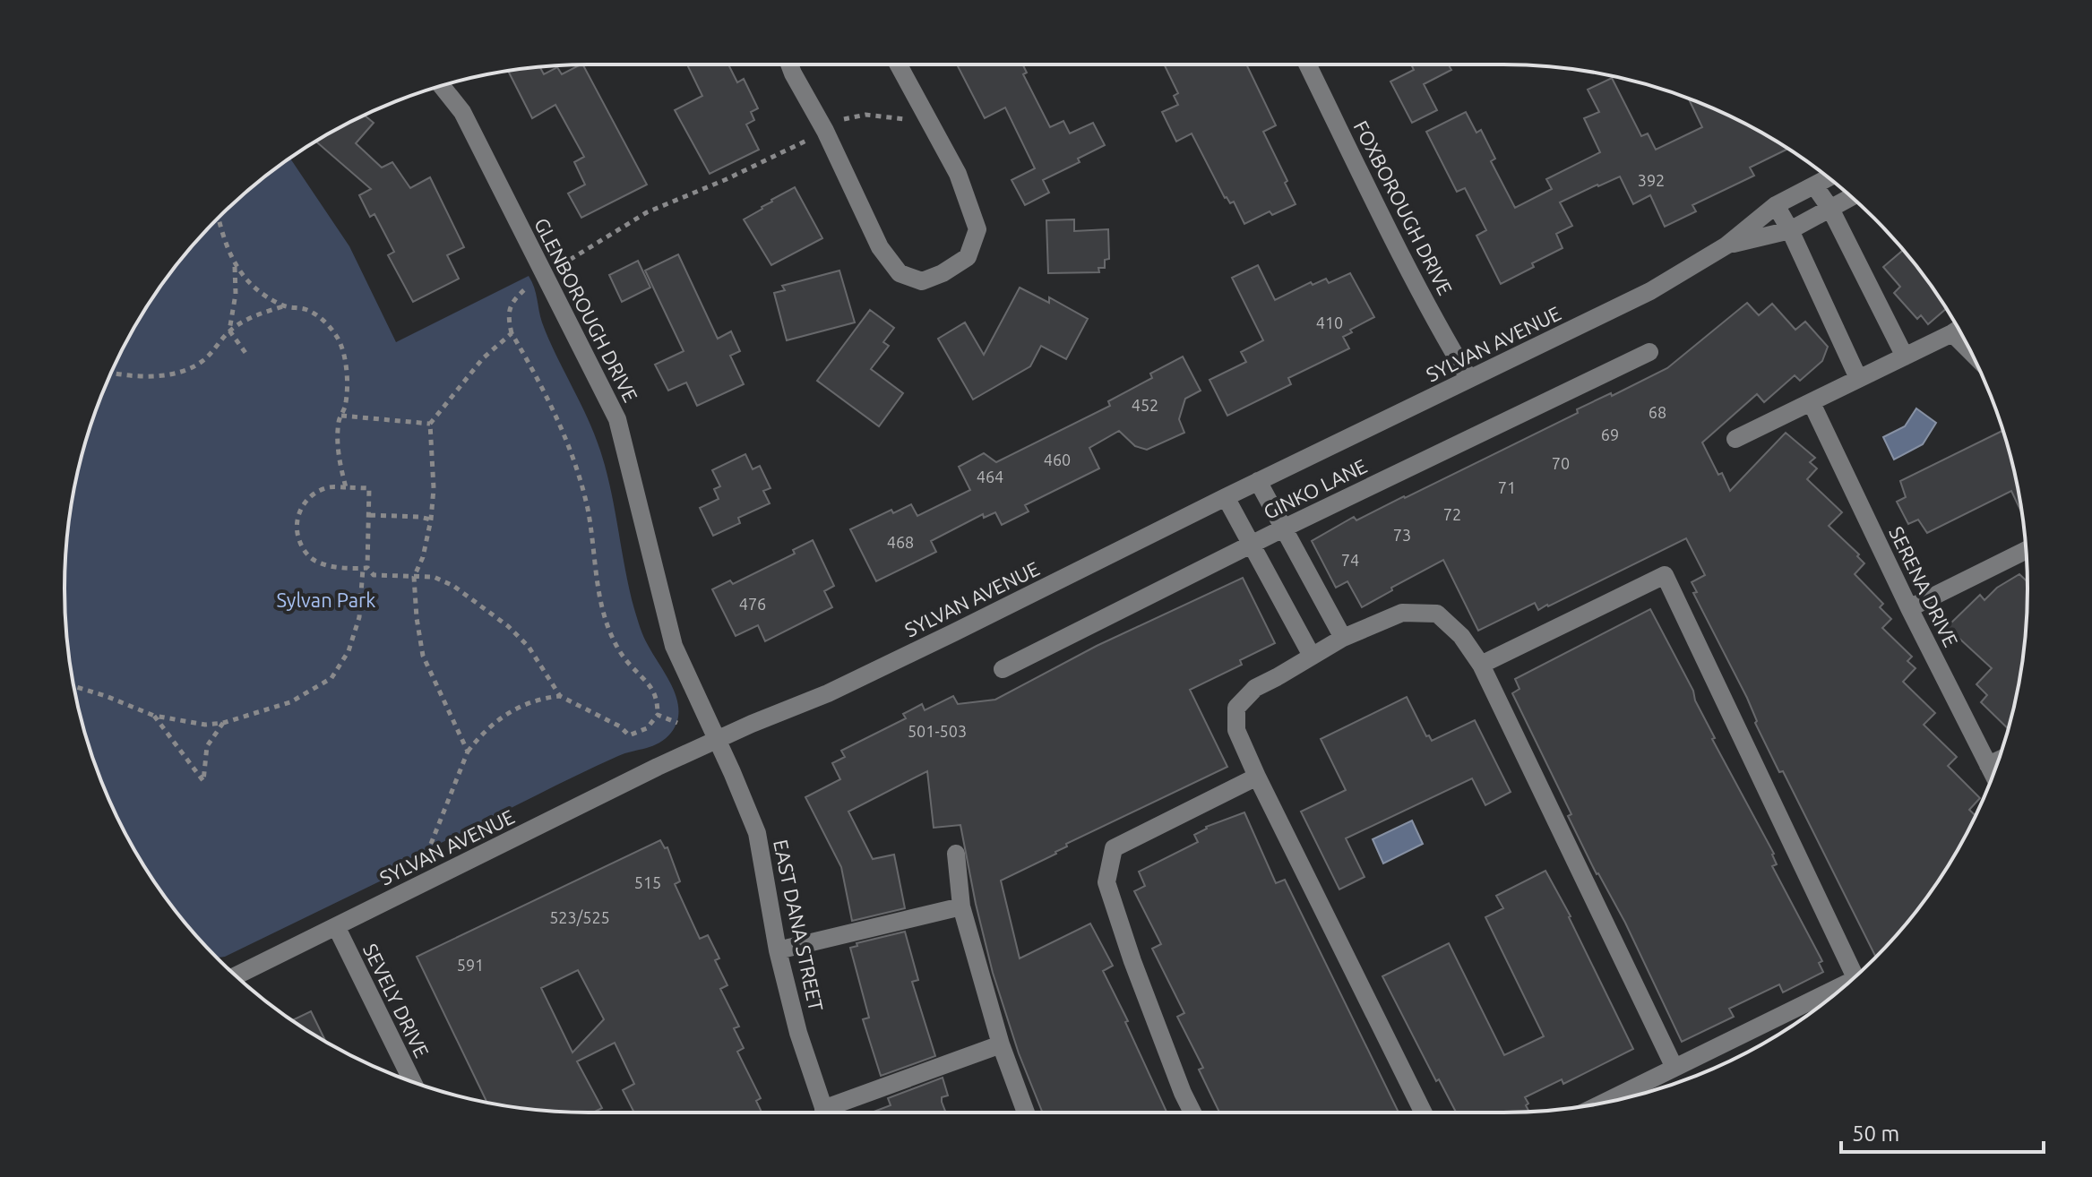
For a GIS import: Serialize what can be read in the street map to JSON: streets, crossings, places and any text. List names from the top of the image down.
{
  "streets": {
    "street": [
      "FOXBOROUGH DRIVE",
      "GLENBOROUGH DRIVE",
      "SYLVAN AVENUE",
      "GINKO LANE",
      "SERENA DRIVE",
      "EAST DANA STREET",
      "SEVELY DRIVE"
    ]
  },
  "crossings": [
    ["FOXBOROUGH DRIVE", "SYLVAN AVENUE"],
    ["GLENBOROUGH DRIVE", "SYLVAN AVENUE"],
    ["GLENBOROUGH DRIVE", "EAST DANA STREET"],
    ["SYLVAN AVENUE", "EAST DANA STREET"],
    ["SYLVAN AVENUE", "SEVELY DRIVE"]
  ],
  "parks": ["Sylvan Park"],
  "house_numbers": [
    "392",
    "410",
    "452",
    "68",
    "69",
    "460",
    "70",
    "464",
    "71",
    "72",
    "73",
    "468",
    "74",
    "476",
    "501-503",
    "515",
    "523/525",
    "591"
  ],
  "scale_bar": "50 m"
}
